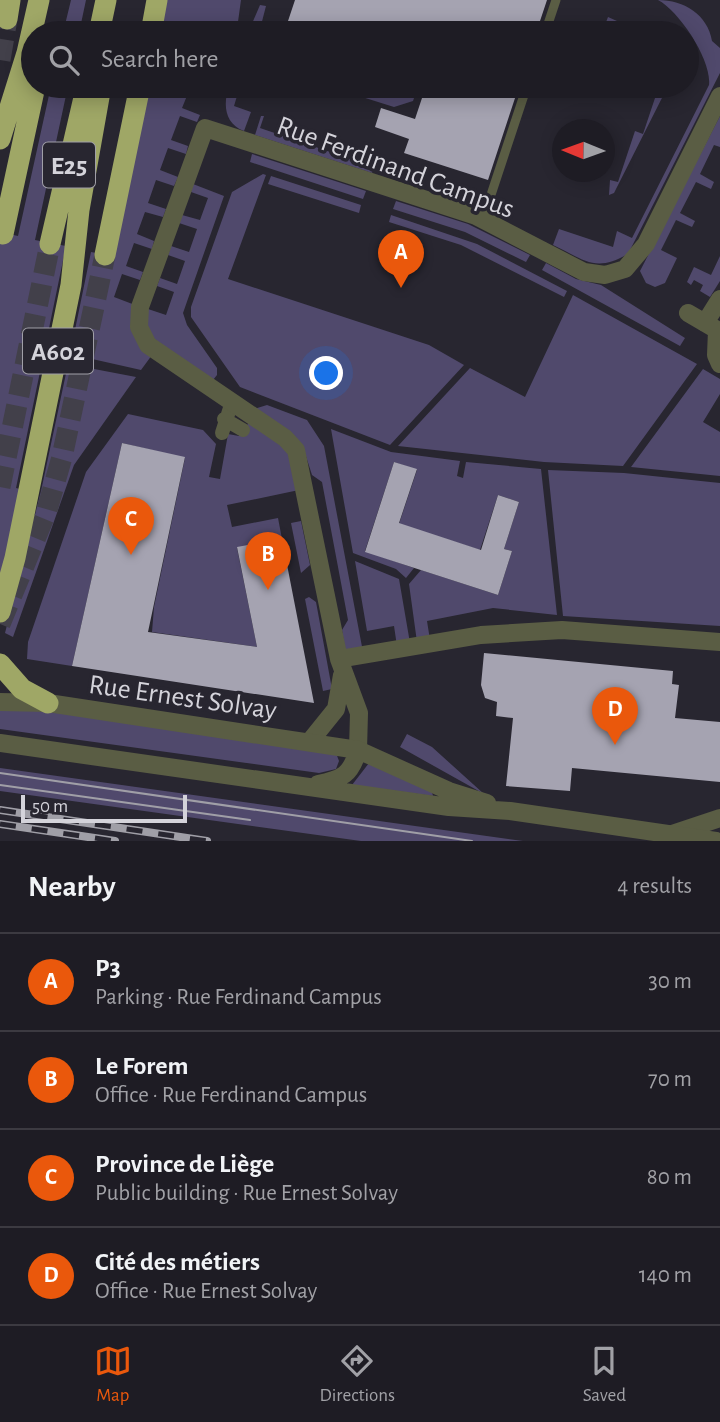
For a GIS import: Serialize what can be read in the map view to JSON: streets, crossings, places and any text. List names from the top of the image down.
{
  "streets": {
    "highway": ["E25", "A602"],
    "street": ["Rue Ferdinand Campus", "Rue Ernest Solvay"]
  },
  "scale_bar": "50 m",
  "north": "left",
  "page": {
    "search": "Search here",
    "pins": [
      "A",
      "C",
      "B",
      "D"
    ],
    "scale": "50 m",
    "heading": ["Nearby", "4 results"],
    "list": [
      {
        "mark": "A",
        "name": "P3",
        "note": "Parking · Rue Ferdinand Campus",
        "value": "30 m"
      },
      {
        "mark": "B",
        "name": "Le Forem",
        "note": "Office · Rue Ferdinand Campus",
        "value": "70 m"
      },
      {
        "mark": "C",
        "name": "Province de Liège",
        "note": "Public building · Rue Ernest Solvay",
        "value": "80 m"
      },
      {
        "mark": "D",
        "name": "Cité des métiers",
        "note": "Office · Rue Ernest Solvay",
        "value": "140 m"
      }
    ],
    "nav": ["Map", "Directions", "Saved"]
  }
}
